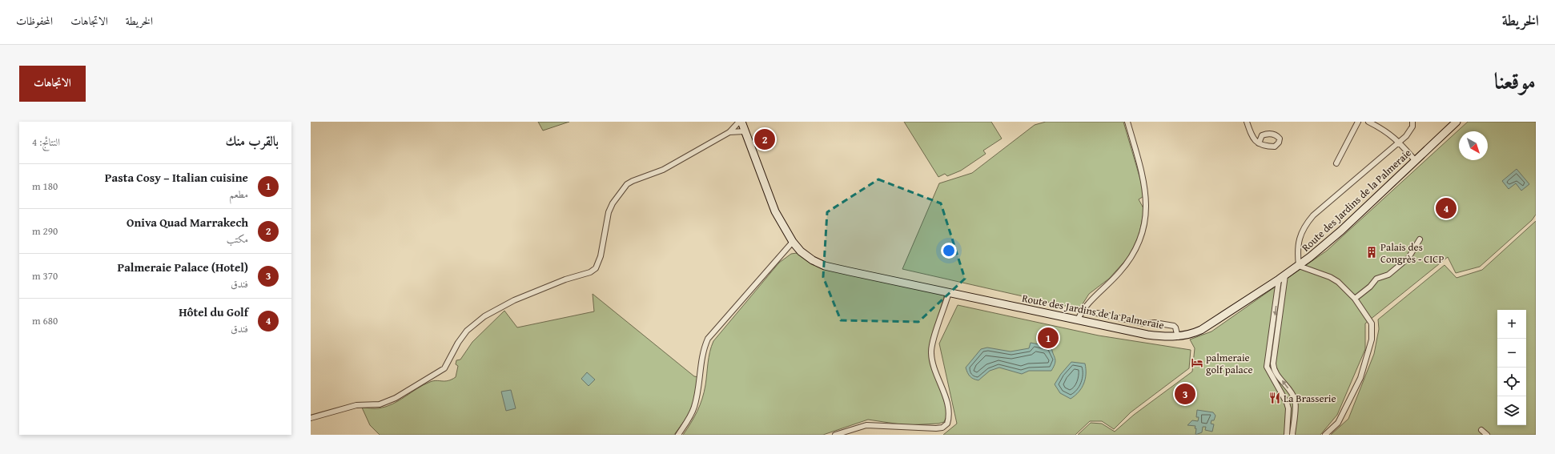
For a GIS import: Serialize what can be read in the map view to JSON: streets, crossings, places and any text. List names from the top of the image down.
{
  "streets": {
    "street": ["Route des Jardins de la Palmeraie"]
  },
  "places": {
    "building": ["Palais des Congrès - CICP"],
    "hotel": ["palmeraie golf palace"],
    "restaurant": ["La Brasserie"]
  },
  "north": "bottom right",
  "page": {
    "header": "الخريطة",
    "nav": ["الخريطة", "الاتجاهات", "المحفوظات"],
    "title": "موقعنا",
    "buttons": "الاتجاهات",
    "heading": ["بالقرب منك", "النتائج: 4"],
    "pins": [
      "2",
      "4",
      "1",
      "3"
    ],
    "list": [
      {
        "mark": "1",
        "name": "Pasta Cosy – Italian cuisine",
        "note": "مطعم",
        "value": "180 m"
      },
      {
        "mark": "2",
        "name": "Oniva Quad Marrakech",
        "note": "مكتب",
        "value": "290 m"
      },
      {
        "mark": "3",
        "name": "(Hotel) Palmeraie Palace",
        "note": "فندق",
        "value": "370 m"
      },
      {
        "mark": "4",
        "name": "Hôtel du Golf",
        "note": "فندق",
        "value": "680 m"
      }
    ],
    "map_buttons": ["+", "−"]
  }
}
